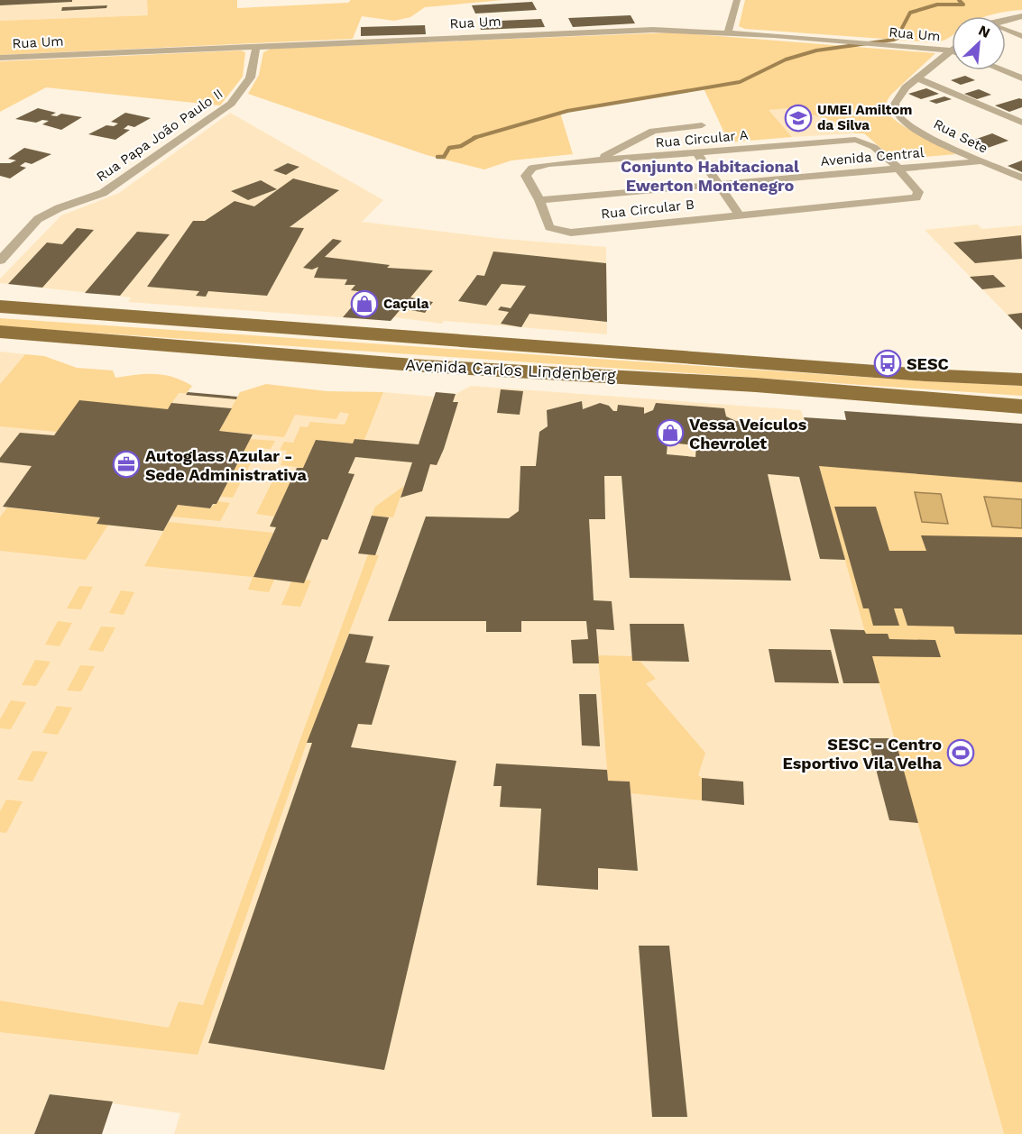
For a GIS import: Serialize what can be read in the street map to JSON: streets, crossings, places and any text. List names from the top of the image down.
{
  "streets": {
    "main road": ["Avenida Carlos Lindenberg"],
    "street": [
      "Rua Um",
      "Rua Papa João Paulo II",
      "Rua Sete",
      "Rua Circular A",
      "Avenida Central",
      "Rua Circular B"
    ]
  },
  "crossings": [
    ["Rua Um", "Rua Papa João Paulo II"],
    ["Rua Sete", "Avenida Central"],
    ["Rua Circular A", "Avenida Central"],
    ["Rua Circular A", "Rua Circular B"],
    ["Avenida Central", "Rua Circular B"]
  ],
  "districts": ["Conjunto Habitacional Ewerton Montenegro"],
  "places": {
    "school or university": ["UMEI Amiltom da Silva"],
    "shop": ["Caçula", "Vessa Veículos Chevrolet"],
    "bus stop": ["SESC"],
    "office": ["Autoglass Azular - Sede Administrativa"],
    "sports": ["SESC - Centro Esportivo Vila Velha"]
  },
  "north": "top right"
}
